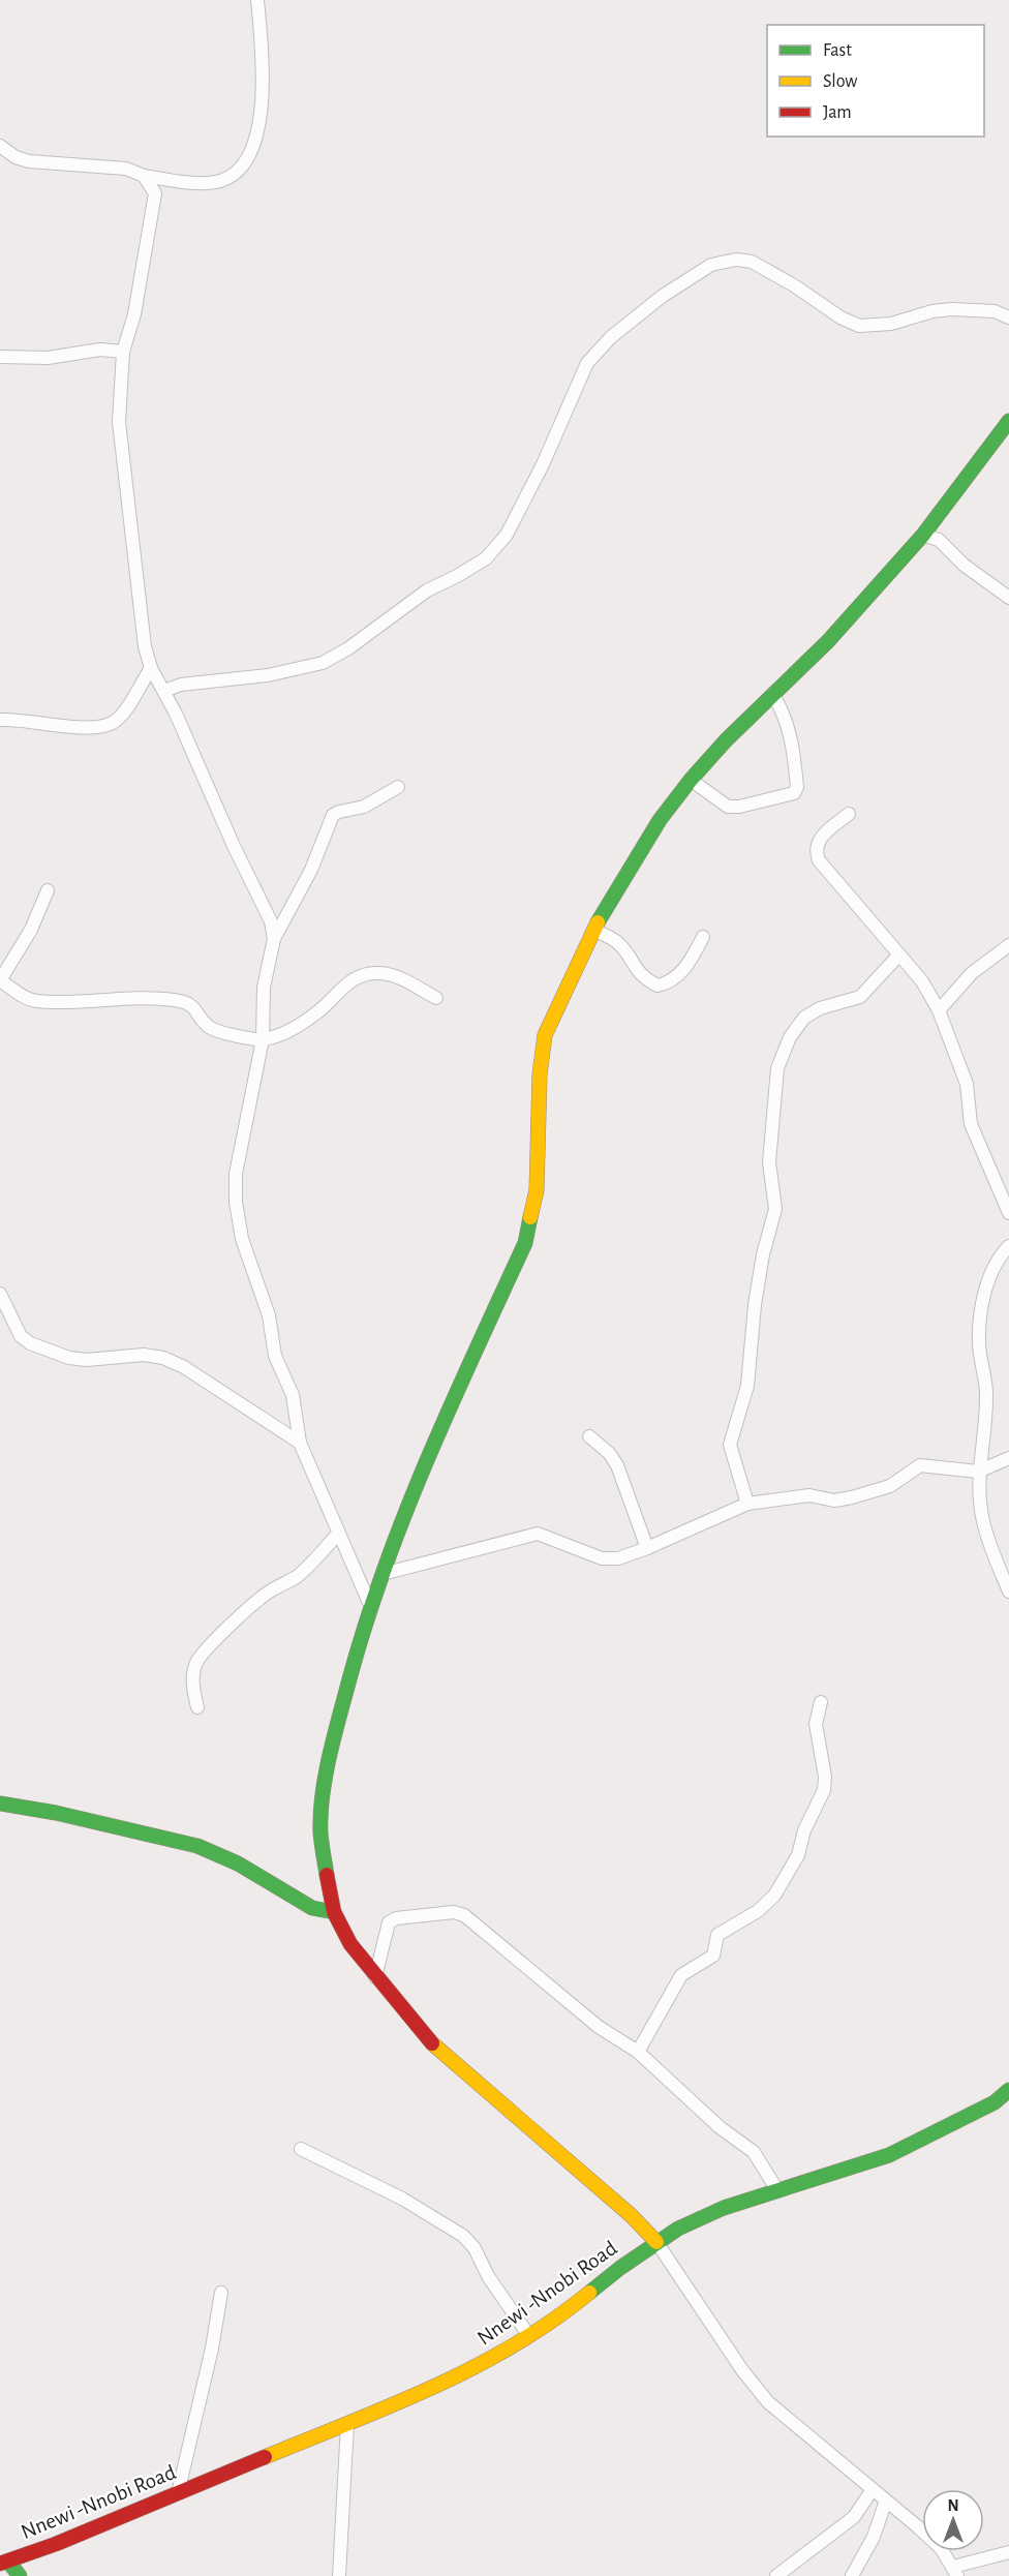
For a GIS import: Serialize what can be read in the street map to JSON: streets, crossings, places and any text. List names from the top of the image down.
{
  "streets": {
    "main road": ["Nnewi -Nnobi Road"]
  },
  "legend": ["Fast", "Slow", "Jam"],
  "north": "top"
}
